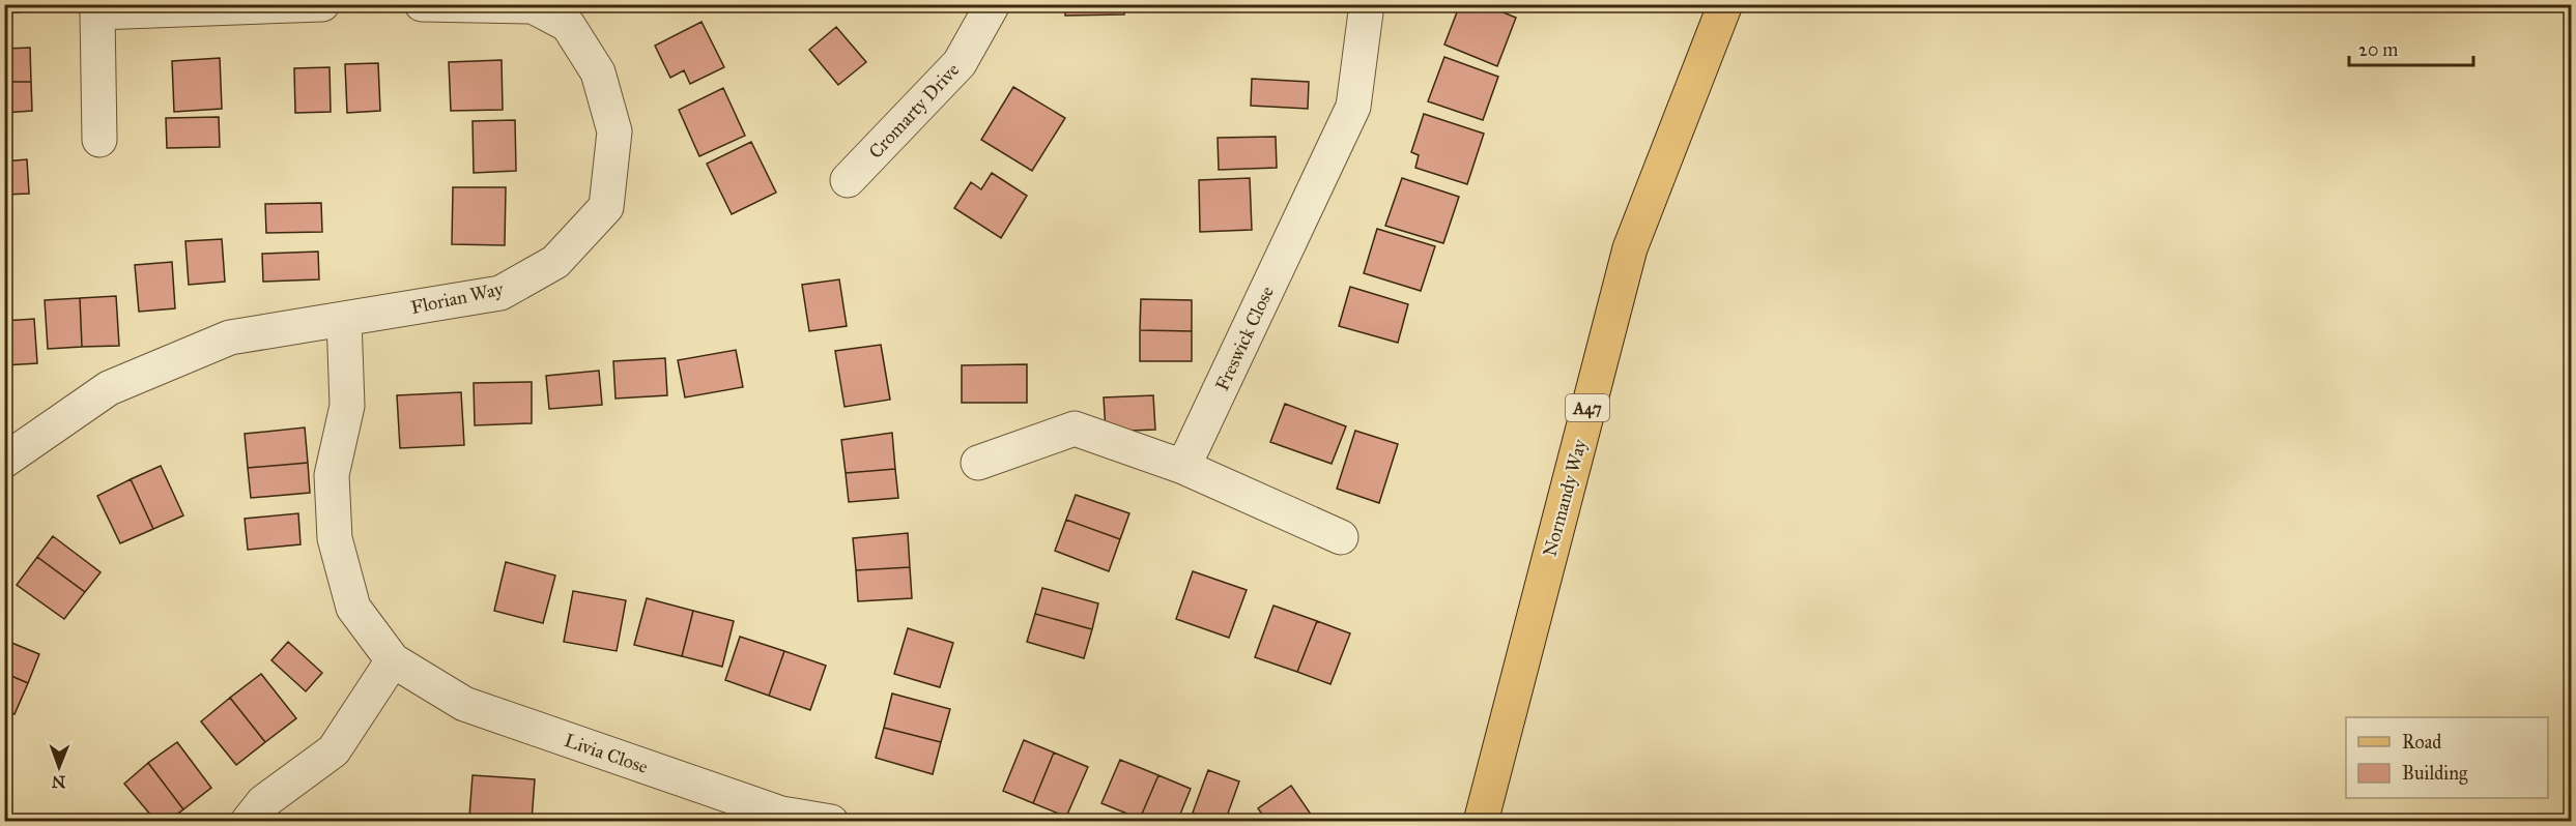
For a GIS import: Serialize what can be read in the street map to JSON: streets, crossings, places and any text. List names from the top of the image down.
{
  "streets": {
    "main road": ["A47", "Normandy Way"],
    "street": [
      "Cromarty Drive",
      "Florian Way",
      "Freswick Close",
      "Livia Close"
    ]
  },
  "legend": ["Road", "Building"],
  "scale_bar": "20 m",
  "north": "bottom"
}
